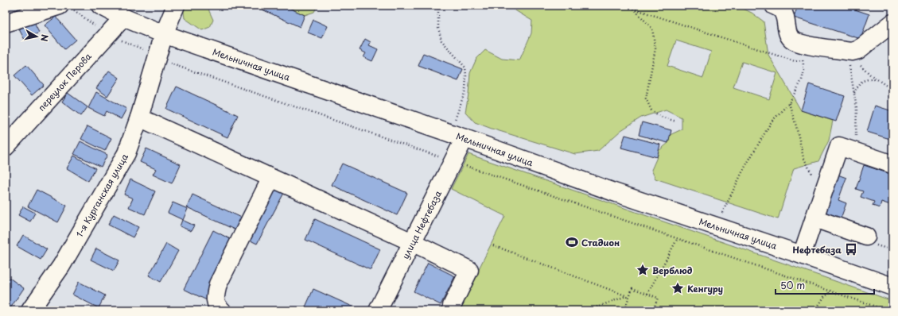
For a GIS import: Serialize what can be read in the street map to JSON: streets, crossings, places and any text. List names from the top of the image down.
{
  "streets": {
    "main road": [
      "Мельничная улица",
      "переулок Перова",
      "1-я Курганская улица",
      "улица Нефтебаза"
    ]
  },
  "crossings": [
    ["Мельничная улица", "переулок Перова"],
    ["Мельничная улица", "1-я Курганская улица"],
    ["Мельничная улица", "улица Нефтебаза"]
  ],
  "places": {
    "sports": ["Стадион"],
    "bus stop": ["Нефтебаза"],
    "place": ["Верблюд", "Кенгуру"]
  },
  "scale_bar": "50 m",
  "north": "right"
}
